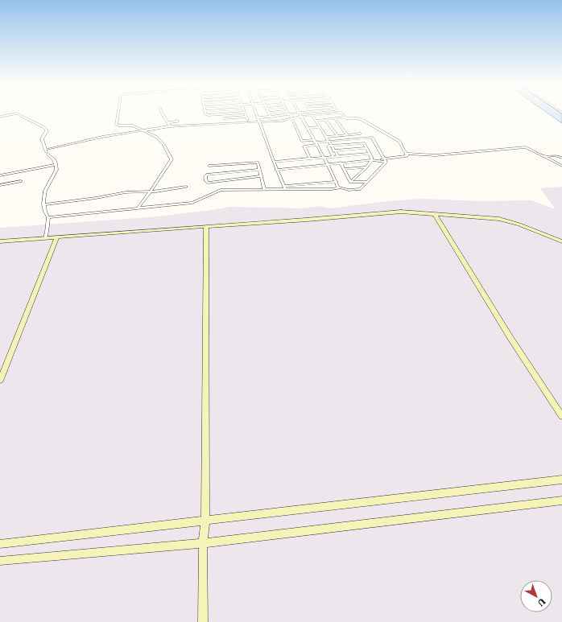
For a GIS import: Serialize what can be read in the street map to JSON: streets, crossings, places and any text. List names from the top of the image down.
{
  "north": "bottom right"
}
